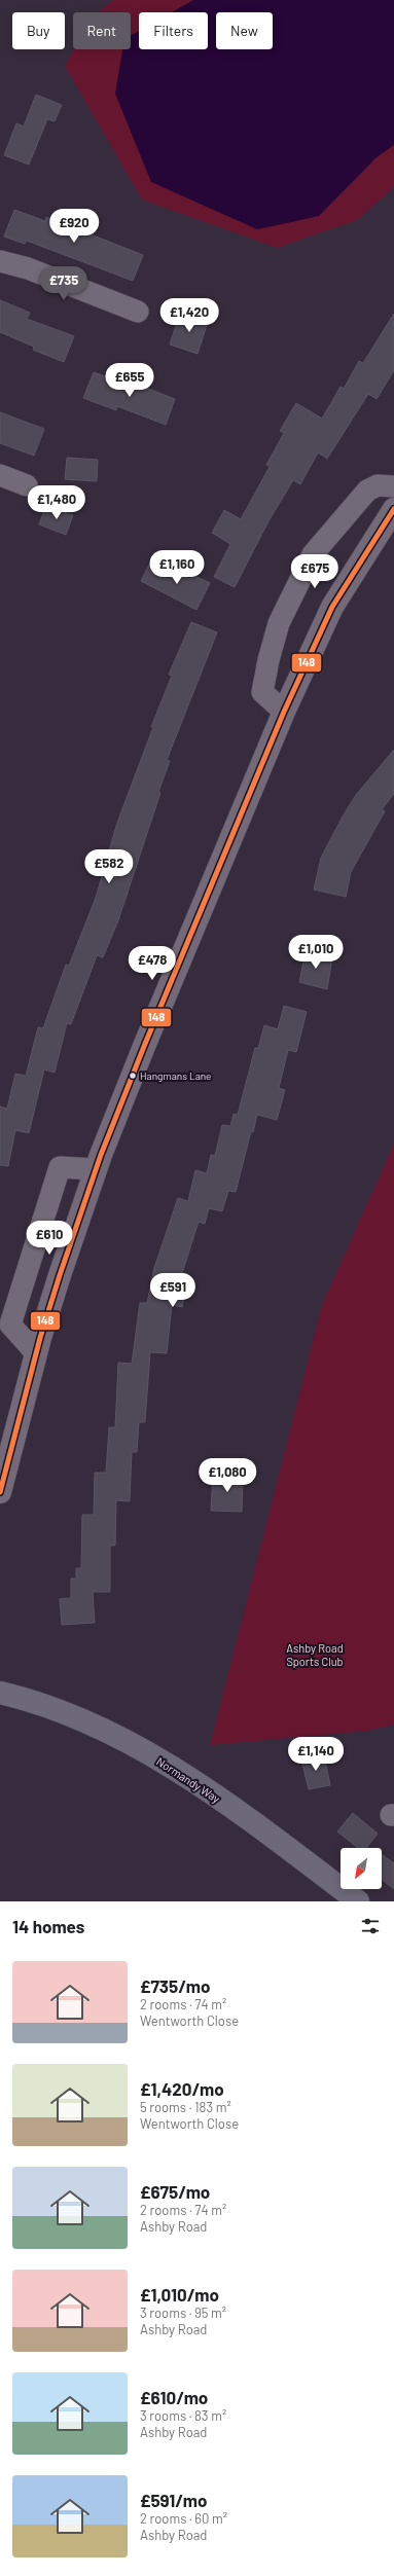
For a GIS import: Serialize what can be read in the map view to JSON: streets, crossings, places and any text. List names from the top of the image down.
{
  "streets": {
    "main road": ["Normandy Way"]
  },
  "parks": ["Ashby Road Sports Club"],
  "places": ["Hangmans Lane"],
  "lines": ["transit line 148"],
  "north": "bottom left",
  "page": {
    "chip": [
      "Buy",
      "Rent",
      "Filters",
      "New"
    ],
    "price": [
      "£920",
      "£735",
      "£1,420",
      "£655",
      "£1,480",
      "£1,160",
      "£675",
      "£582",
      "£1,010",
      "£478",
      "£610",
      "£591",
      "£1,080",
      "£1,140"
    ],
    "heading": "14 homes",
    "list": [
      {
        "name": "£735/mo",
        "note": "2 rooms · 74 m² · Wentworth Close"
      },
      {
        "name": "£1,420/mo",
        "note": "5 rooms · 183 m² · Wentworth Close"
      },
      {
        "name": "£675/mo",
        "note": "2 rooms · 74 m² · Ashby Road"
      },
      {
        "name": "£1,010/mo",
        "note": "3 rooms · 95 m² · Ashby Road"
      },
      {
        "name": "£610/mo",
        "note": "3 rooms · 83 m² · Ashby Road"
      },
      {
        "name": "£591/mo",
        "note": "2 rooms · 60 m² · Ashby Road"
      }
    ]
  }
}
